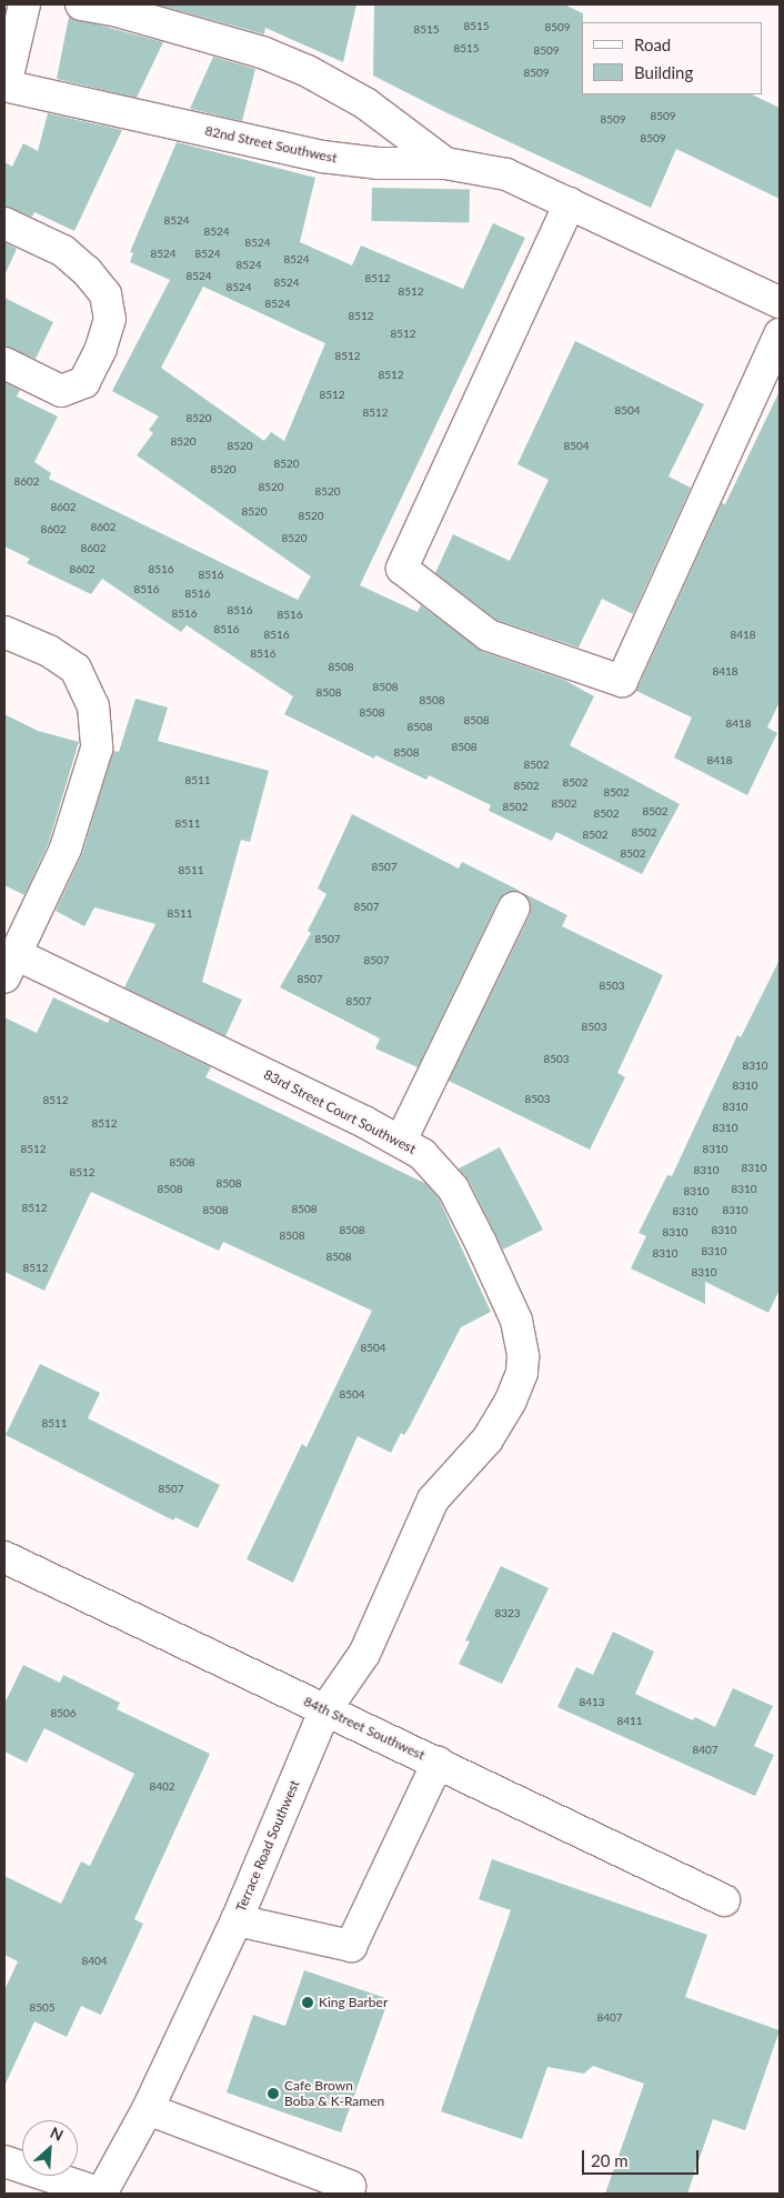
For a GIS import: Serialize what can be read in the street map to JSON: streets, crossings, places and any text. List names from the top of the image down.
{
  "streets": {
    "street": [
      "82nd Street Southwest",
      "83rd Street Court Southwest",
      "84th Street Southwest",
      "Terrace Road Southwest"
    ]
  },
  "crossings": [
    ["83rd Street Court Southwest", "Terrace Road Southwest"],
    ["84th Street Southwest", "Terrace Road Southwest"]
  ],
  "places": ["King Barber", "Cafe Brown Boba & K-Ramen"],
  "house_numbers": [
    "8515",
    "8509",
    "8515",
    "8515",
    "8509",
    "8509",
    "8509",
    "8509",
    "8509",
    "8524",
    "8524",
    "8524",
    "8524",
    "8524",
    "8524",
    "8524",
    "8524",
    "8512",
    "8524",
    "8524",
    "8512",
    "8524",
    "8512",
    "8512",
    "8512",
    "8512",
    "8512",
    "8504",
    "8512",
    "8520",
    "8520",
    "8520",
    "8504",
    "8520",
    "8520",
    "8602",
    "8520",
    "8520",
    "8602",
    "8520",
    "8520",
    "8602",
    "8602",
    "8520",
    "8602",
    "8602",
    "8516",
    "8516",
    "8516",
    "8516",
    "8516",
    "8516",
    "8516",
    "8516",
    "8516",
    "8418",
    "8516",
    "8508",
    "8418",
    "8508",
    "8508",
    "8508",
    "8508",
    "8508",
    "8418",
    "8508",
    "8508",
    "8508",
    "8418",
    "8502",
    "8511",
    "8502",
    "8502",
    "8502",
    "8502",
    "8502",
    "8502",
    "8502",
    "8511",
    "8502",
    "8502",
    "8502",
    "8507",
    "8511",
    "8507",
    "8511",
    "8507",
    "8507",
    "8507",
    "8503",
    "8507",
    "8503",
    "8503",
    "8310",
    "8310",
    "8503",
    "8512",
    "8310",
    "8512",
    "8310",
    "8512",
    "8310",
    "8508",
    "8310",
    "8310",
    "8512",
    "8508",
    "8508",
    "8310",
    "8310",
    "8512",
    "8508",
    "8508",
    "8310",
    "8310",
    "8508",
    "8310",
    "8310",
    "8508",
    "8310",
    "8310",
    "8508",
    "8512",
    "8310",
    "8504",
    "8504",
    "8511",
    "8507",
    "8323",
    "8413",
    "8506",
    "8411",
    "8407",
    "8402",
    "8404",
    "8505",
    "8407"
  ],
  "legend": ["Road", "Building"],
  "scale_bar": "20 m",
  "north": "top right"
}
